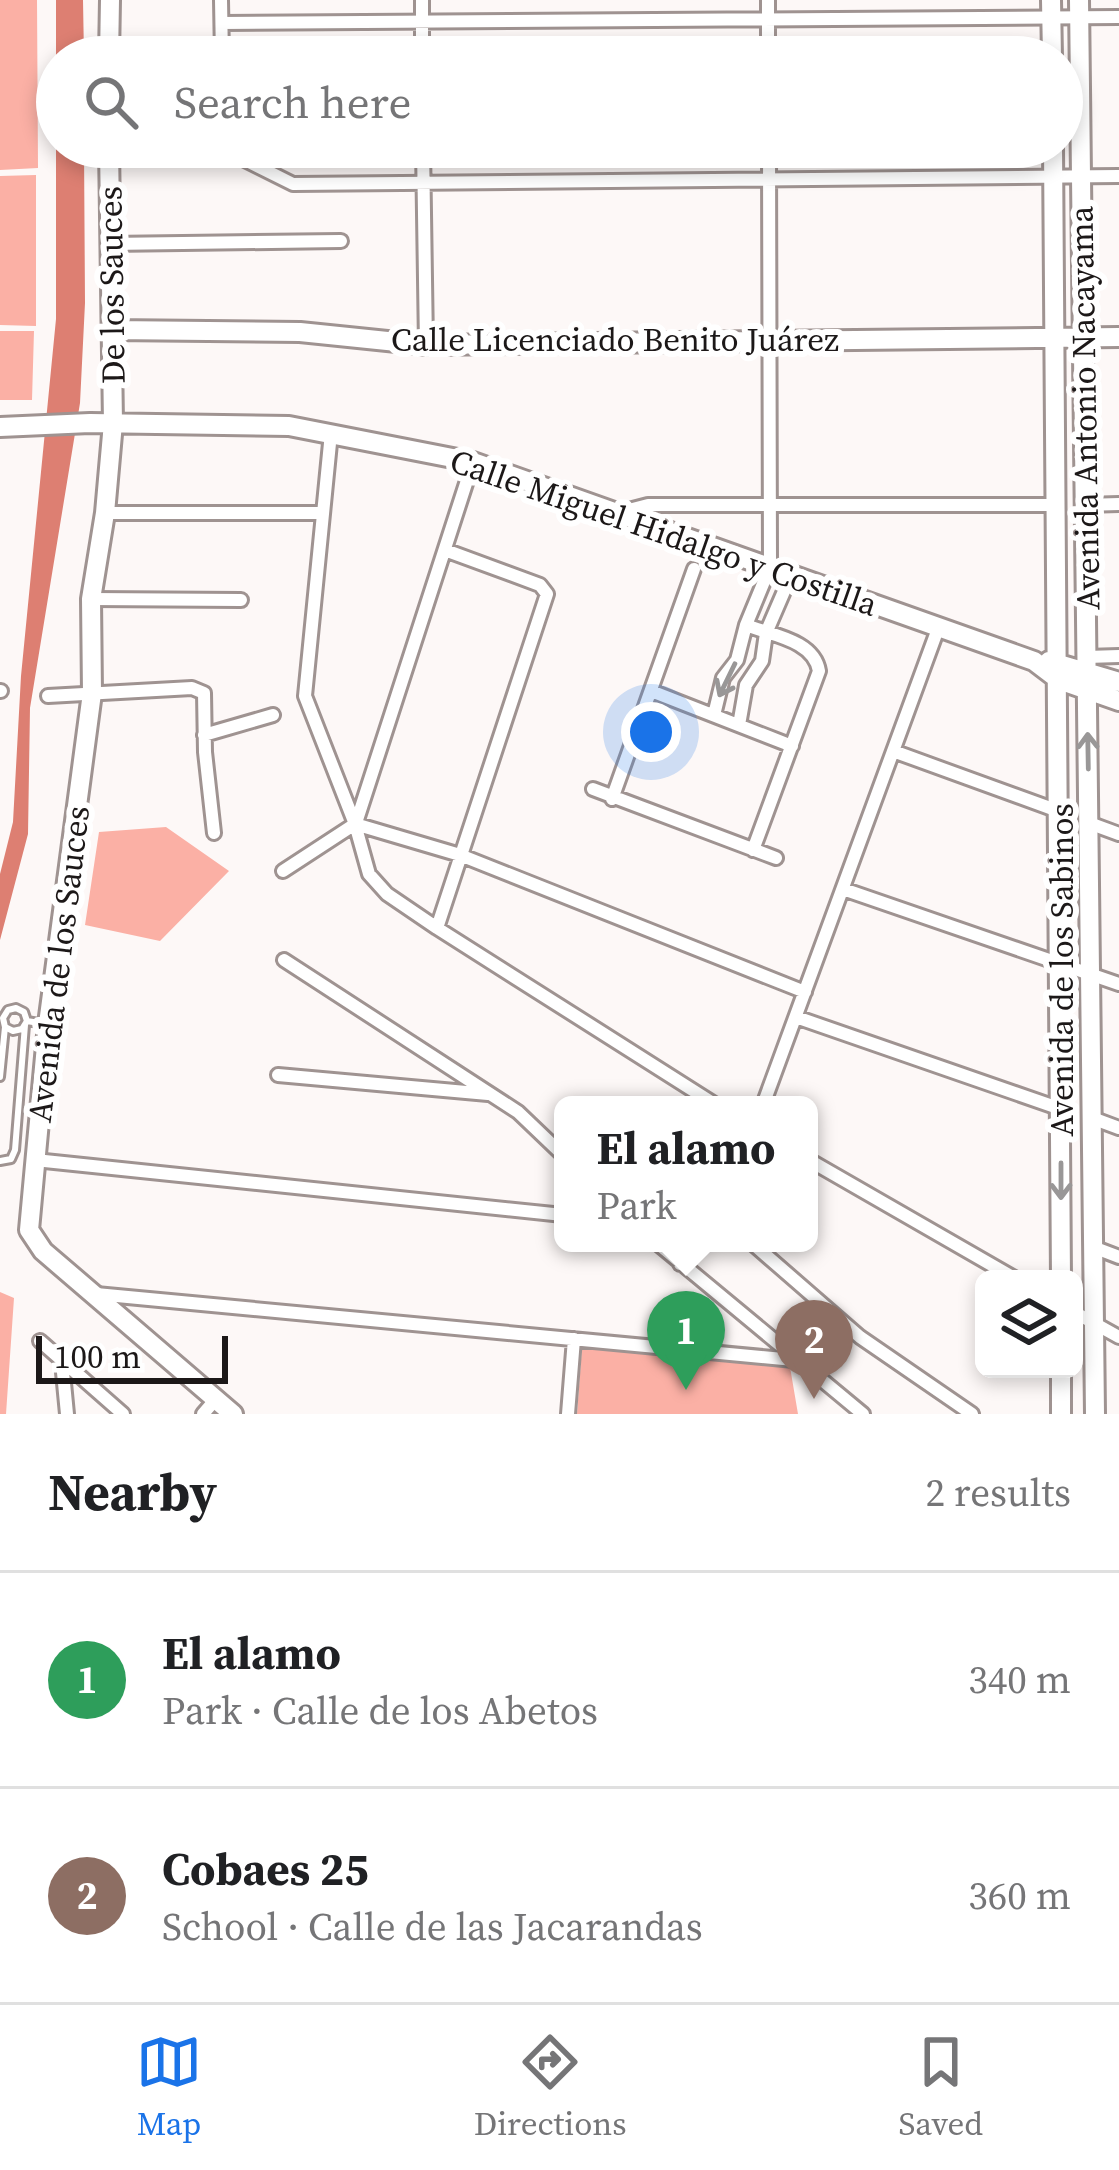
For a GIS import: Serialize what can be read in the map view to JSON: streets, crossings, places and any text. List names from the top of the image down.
{
  "streets": {
    "main road": [
      "De los Sauces",
      "Calle Licenciado Benito Juárez",
      "Avenida Antonio Nacayama",
      "Calle Miguel Hidalgo y Costilla",
      "Avenida de los Sauces",
      "Avenida de los Sabinos"
    ]
  },
  "crossings": [
    ["De los Sauces", "Calle Licenciado Benito Juárez"],
    ["De los Sauces", "Calle Miguel Hidalgo y Costilla"],
    ["De los Sauces", "Avenida de los Sauces"],
    ["Calle Licenciado Benito Juárez", "Avenida Antonio Nacayama"],
    ["Avenida Antonio Nacayama", "Calle Miguel Hidalgo y Costilla"],
    ["Avenida Antonio Nacayama", "Avenida de los Sabinos"],
    ["Calle Miguel Hidalgo y Costilla", "Avenida de los Sauces"],
    ["Calle Miguel Hidalgo y Costilla", "Avenida de los Sabinos"]
  ],
  "scale_bar": "100 m",
  "page": {
    "search": "Search here",
    "popup": ["El alamo", "Park"],
    "pins": ["1", "2"],
    "scale": "100 m",
    "heading": ["Nearby", "2 results"],
    "list": [
      {
        "mark": "1",
        "name": "El alamo",
        "note": "Park · Calle de los Abetos",
        "value": "340 m"
      },
      {
        "mark": "2",
        "name": "Cobaes 25",
        "note": "School · Calle de las Jacarandas",
        "value": "360 m"
      }
    ],
    "nav": ["Map", "Directions", "Saved"]
  }
}
